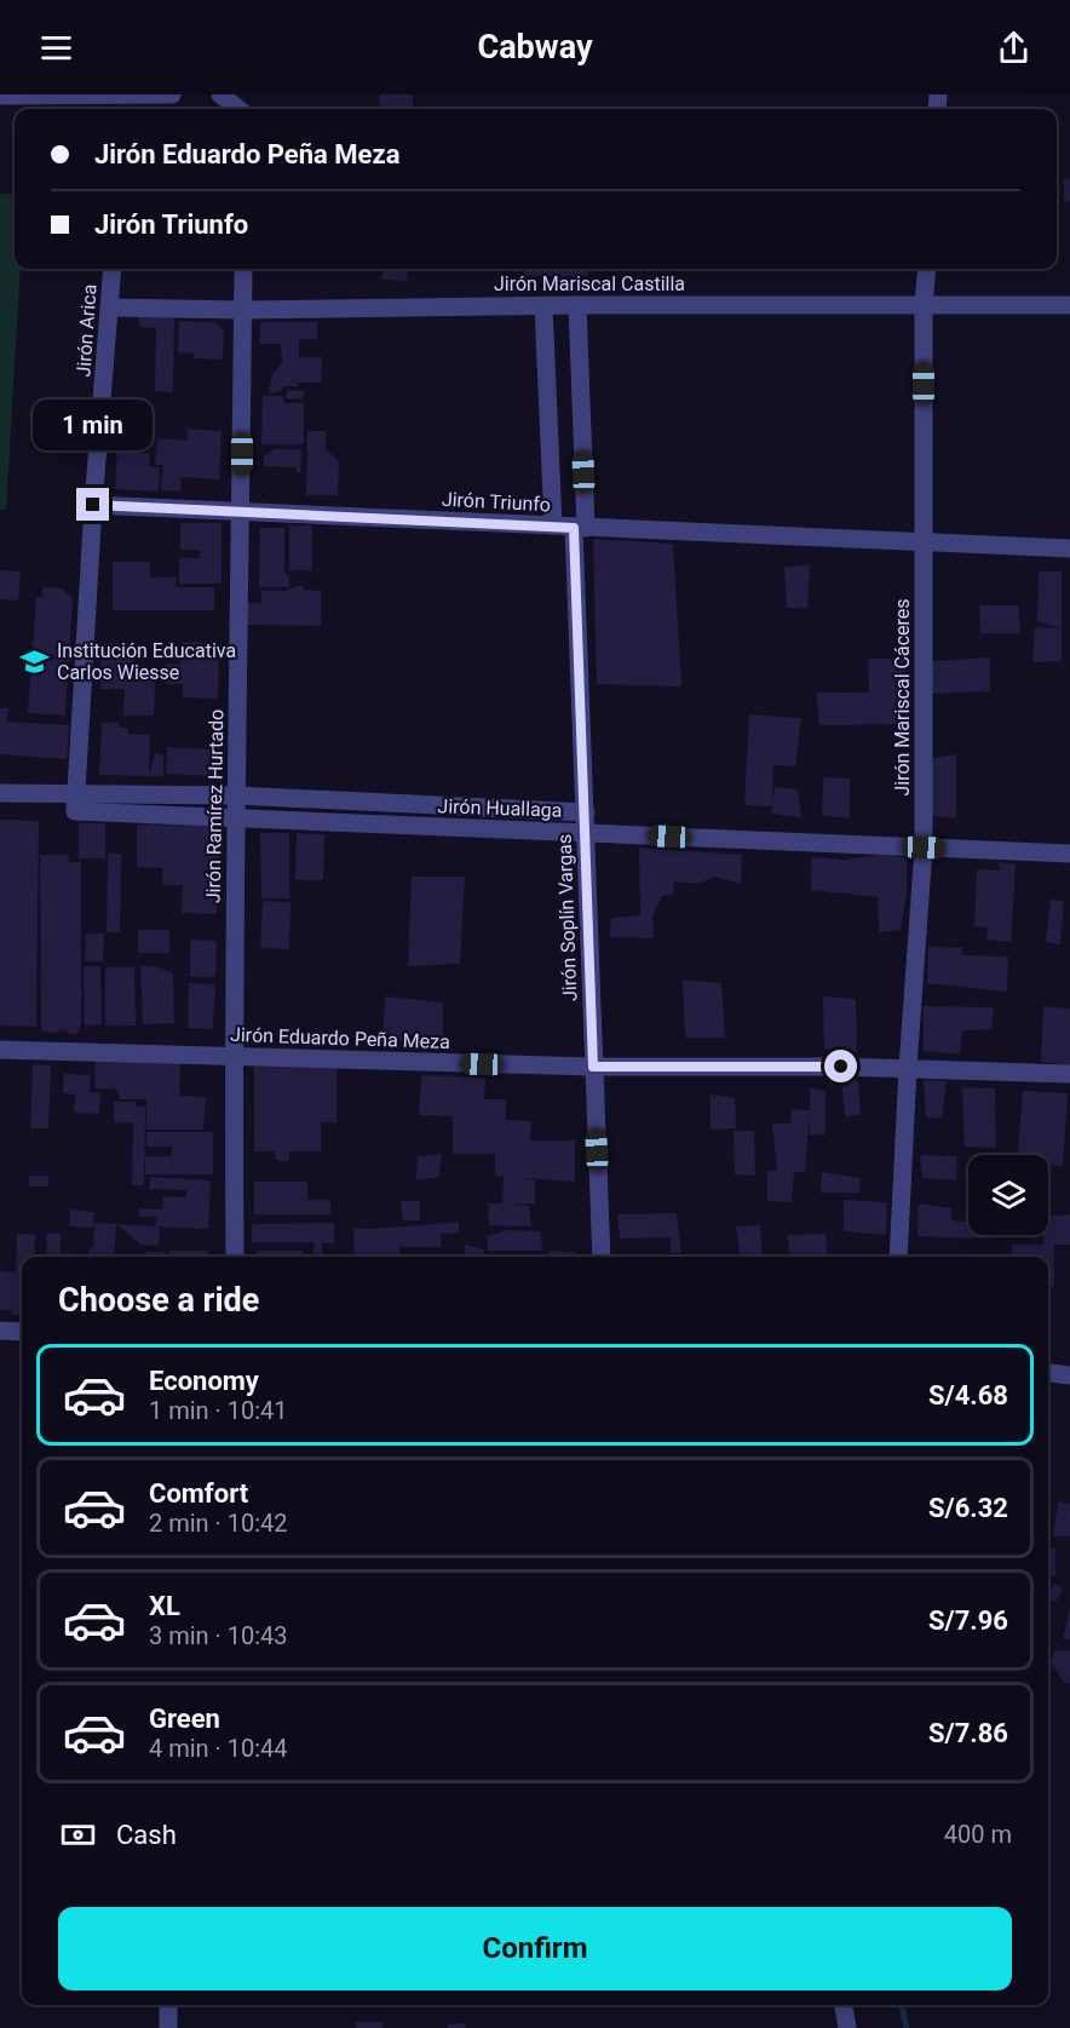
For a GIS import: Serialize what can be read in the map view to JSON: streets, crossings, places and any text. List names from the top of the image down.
{
  "streets": {
    "street": [
      "Jirón Mariscal Castilla",
      "Jirón Arica",
      "Jirón Triunfo",
      "Jirón Mariscal Cáceres",
      "Jirón Ramírez Hurtado",
      "Jirón Huallaga",
      "Jirón Soplín Vargas",
      "Jirón Eduardo Peña Meza"
    ]
  },
  "crossings": [
    ["Jirón Mariscal Castilla", "Jirón Arica"],
    ["Jirón Mariscal Castilla", "Jirón Mariscal Cáceres"],
    ["Jirón Mariscal Castilla", "Jirón Ramírez Hurtado"],
    ["Jirón Mariscal Castilla", "Jirón Soplín Vargas"],
    ["Jirón Arica", "Jirón Triunfo"],
    ["Jirón Arica", "Jirón Huallaga"],
    ["Jirón Triunfo", "Jirón Mariscal Cáceres"],
    ["Jirón Triunfo", "Jirón Ramírez Hurtado"],
    ["Jirón Triunfo", "Jirón Soplín Vargas"],
    ["Jirón Mariscal Cáceres", "Jirón Huallaga"],
    ["Jirón Mariscal Cáceres", "Jirón Eduardo Peña Meza"],
    ["Jirón Ramírez Hurtado", "Jirón Huallaga"],
    ["Jirón Ramírez Hurtado", "Jirón Eduardo Peña Meza"],
    ["Jirón Huallaga", "Jirón Soplín Vargas"],
    ["Jirón Soplín Vargas", "Jirón Eduardo Peña Meza"]
  ],
  "places": {
    "school or university": ["Institución Educativa Carlos Wiesse"]
  },
  "page": {
    "header": "Cabway",
    "banner": ["Jirón Eduardo Peña Meza", "Jirón Triunfo"],
    "bubble": "1 min",
    "heading": "Choose a ride",
    "list": [
      {
        "name": "Economy",
        "note": "1 min · 10:41",
        "value": "S/4.68"
      },
      {
        "name": "Comfort",
        "note": "2 min · 10:42",
        "value": "S/6.32"
      },
      {
        "name": "XL",
        "note": "3 min · 10:43",
        "value": "S/7.96"
      },
      {
        "name": "Green",
        "note": "4 min · 10:44",
        "value": "S/7.86"
      }
    ],
    "pay": ["Cash", "400 m"],
    "buttons": "Confirm"
  }
}
